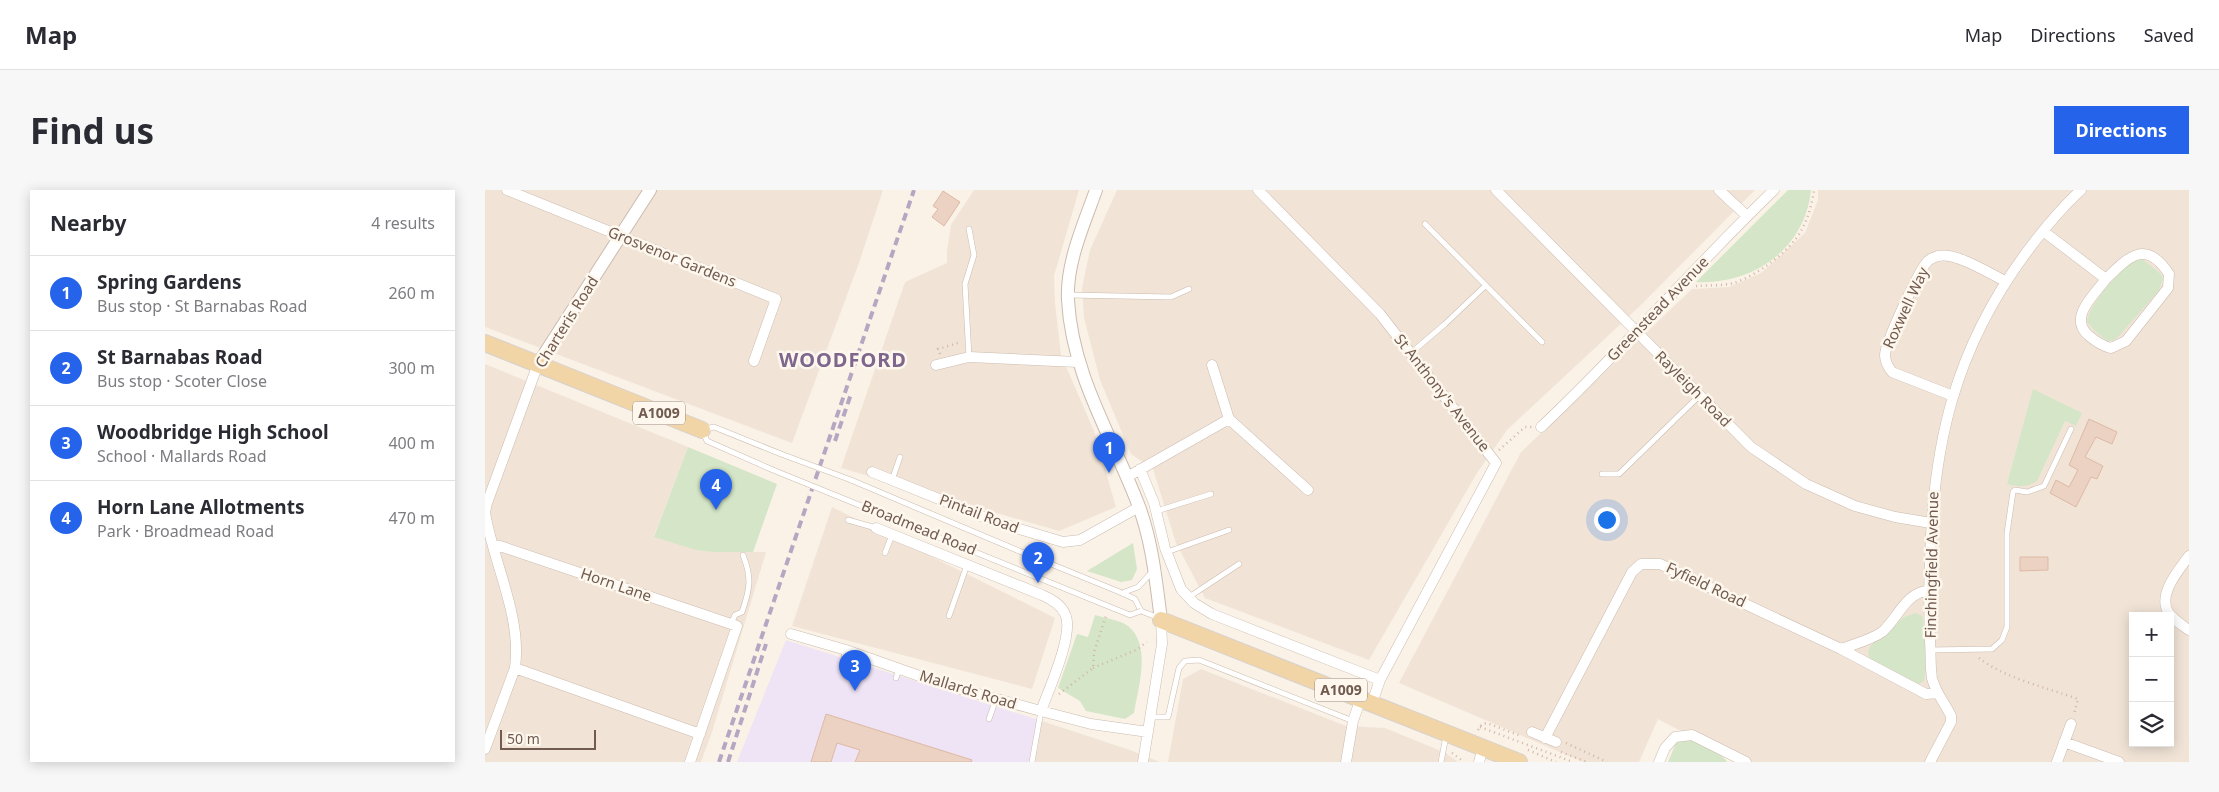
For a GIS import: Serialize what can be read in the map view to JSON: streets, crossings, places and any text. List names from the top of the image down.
{
  "streets": {
    "main road": ["A1009", "Broadmead Road"],
    "street": [
      "Grosvenor Gardens",
      "Roxwell Way",
      "Greenstead Avenue",
      "Charteris Road",
      "Rayleigh Road",
      "St Anthony's Avenue",
      "Pintail Road",
      "Finchingfield Avenue",
      "Horn Lane",
      "Fyfield Road",
      "Mallards Road"
    ]
  },
  "crossings": [
    ["Grosvenor Gardens", "Charteris Road"],
    ["Roxwell Way", "Finchingfield Avenue"],
    ["Greenstead Avenue", "Rayleigh Road"],
    ["Charteris Road", "Broadmead Road"],
    ["Charteris Road", "Horn Lane"],
    ["Rayleigh Road", "Finchingfield Avenue"],
    ["St Anthony's Avenue", "Broadmead Road"],
    ["Finchingfield Avenue", "Fyfield Road"]
  ],
  "districts": ["WOODFORD"],
  "scale_bar": "50 m",
  "page": {
    "header": "Map",
    "nav": ["Map", "Directions", "Saved"],
    "buttons": "Directions",
    "title": "Find us",
    "heading": ["Nearby", "4 results"],
    "list": [
      {
        "mark": "1",
        "name": "Spring Gardens",
        "note": "Bus stop · St Barnabas Road",
        "value": "260 m"
      },
      {
        "mark": "2",
        "name": "St Barnabas Road",
        "note": "Bus stop · Scoter Close",
        "value": "300 m"
      },
      {
        "mark": "3",
        "name": "Woodbridge High School",
        "note": "School · Mallards Road",
        "value": "400 m"
      },
      {
        "mark": "4",
        "name": "Horn Lane Allotments",
        "note": "Park · Broadmead Road",
        "value": "470 m"
      }
    ],
    "pins": [
      "1",
      "4",
      "2",
      "3"
    ],
    "map_buttons": ["+", "−"],
    "scale": "50 m"
  }
}
